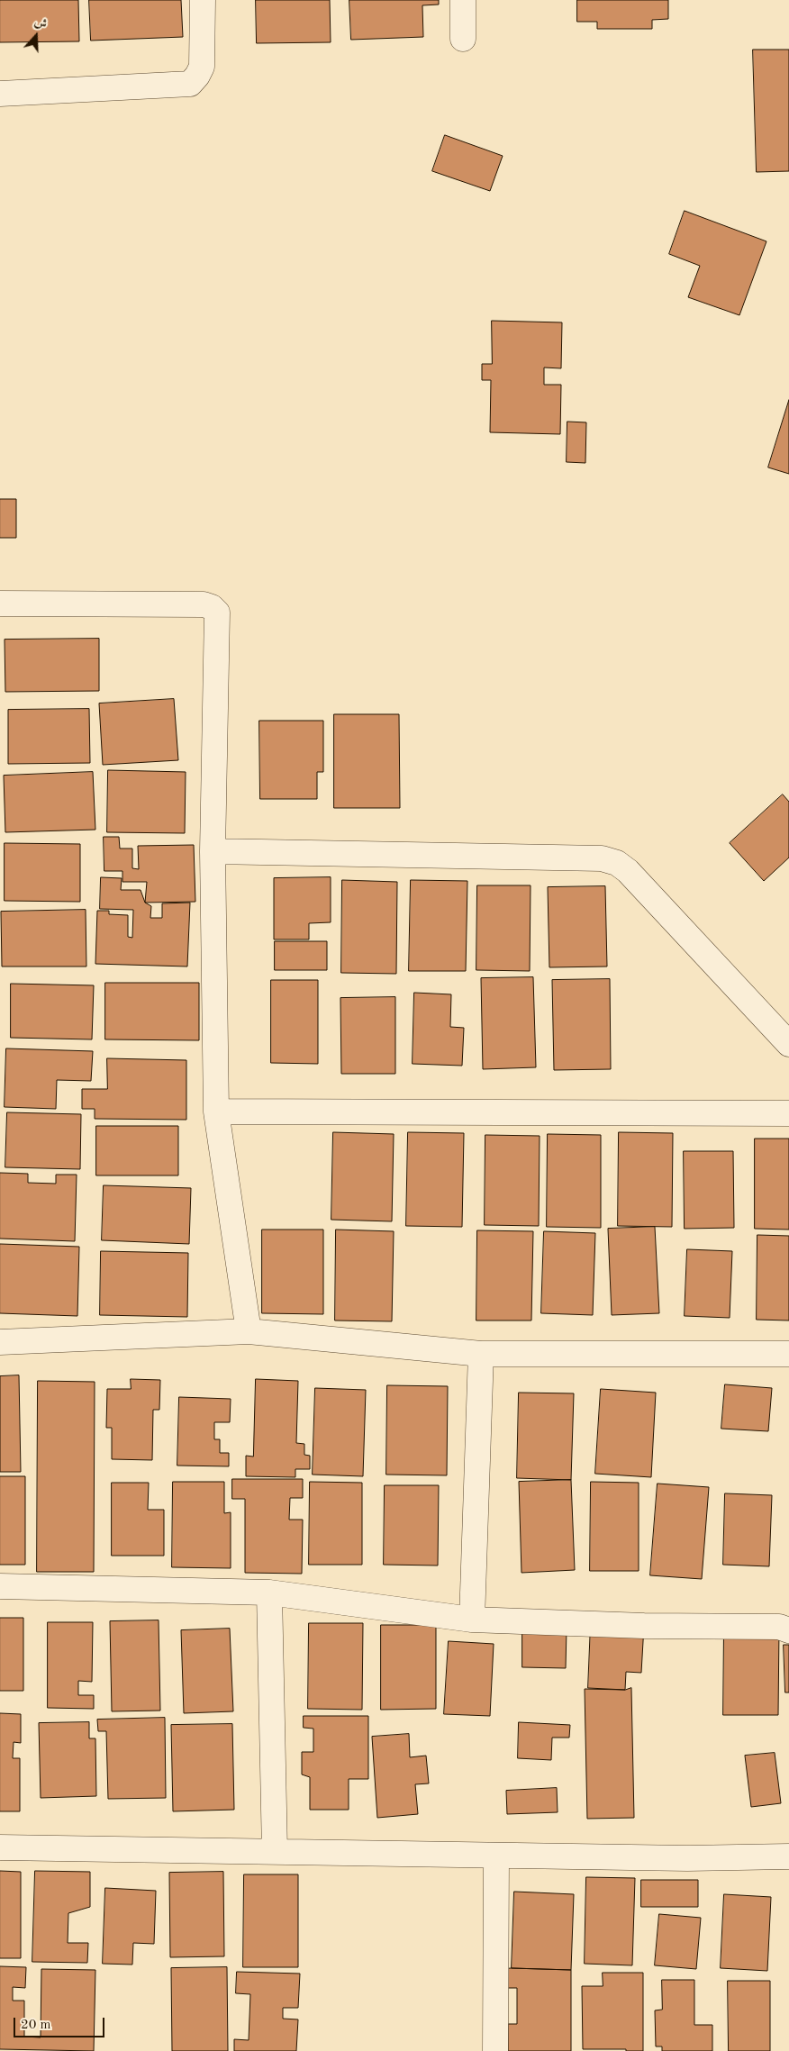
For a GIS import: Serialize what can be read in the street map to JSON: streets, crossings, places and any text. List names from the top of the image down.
{
  "scale_bar": "20 m",
  "north": "top"
}
